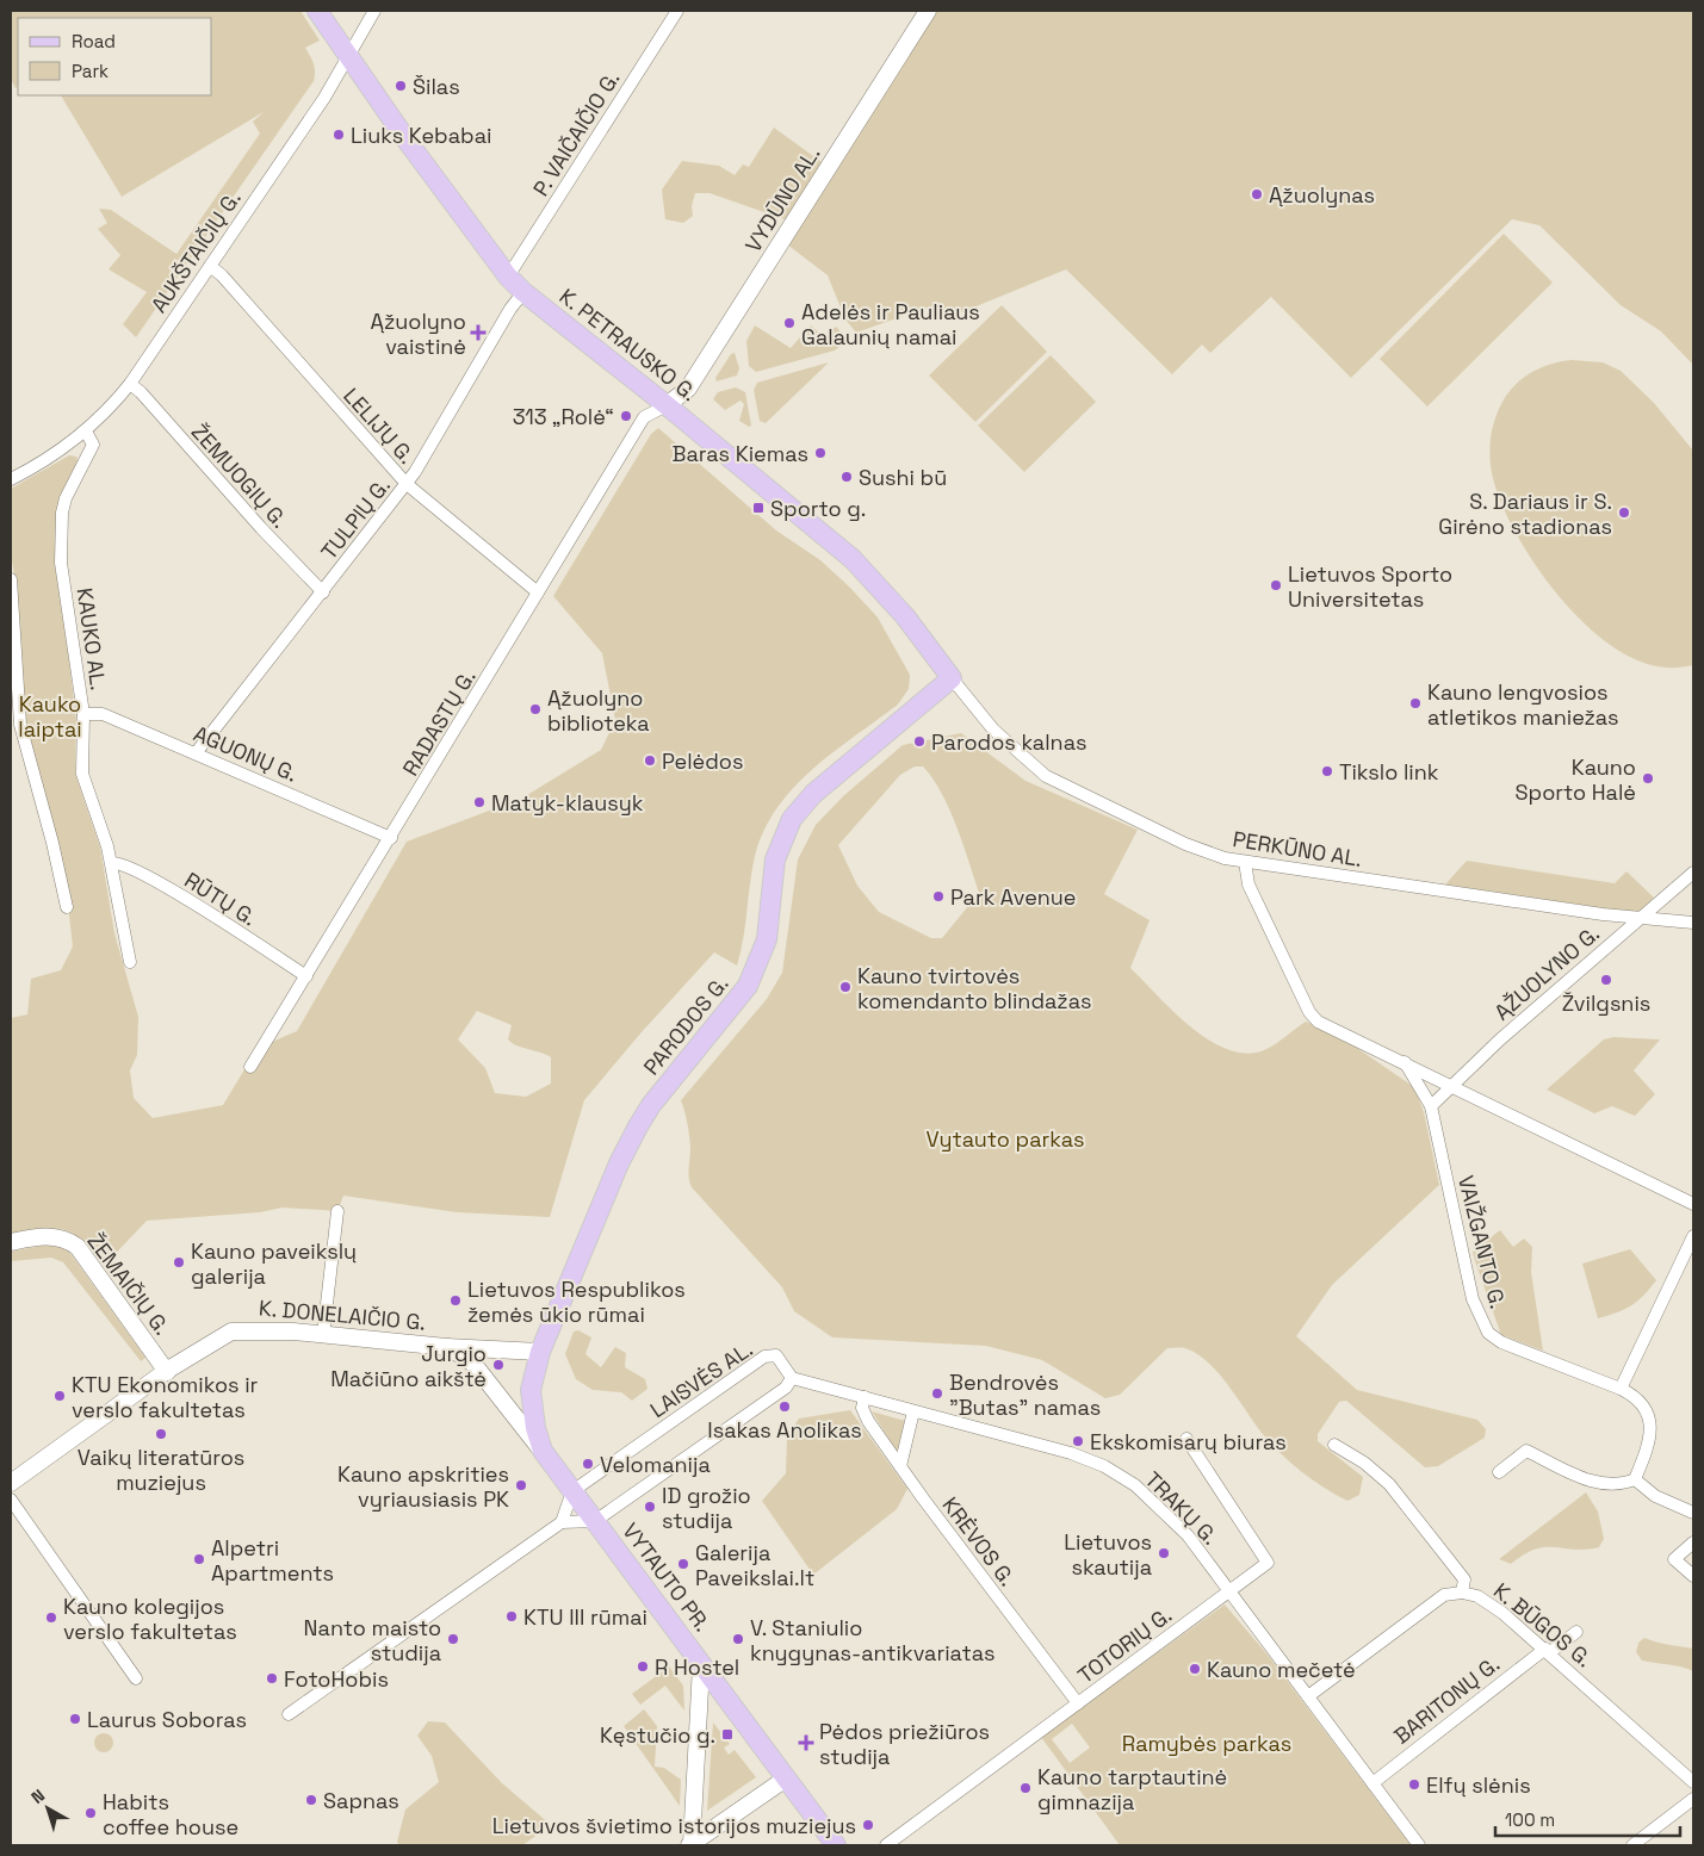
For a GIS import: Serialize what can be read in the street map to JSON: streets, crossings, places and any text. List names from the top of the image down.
{
  "streets": {
    "main road": ["K. PETRAUSKO G.", "PARODOS G.", "VYTAUTO PR."],
    "street": [
      "P. VAIČAIČIO G.",
      "VYDŪNO AL.",
      "AUKŠTAIČIŲ G.",
      "LELIJŲ G.",
      "ŽEMUOGIŲ G.",
      "TULPIŲ G.",
      "KAUKO AL.",
      "RADASTŲ G.",
      "AGUONŲ G.",
      "PERKŪNO AL.",
      "RŪTŲ G.",
      "ĄŽUOLYNO G.",
      "VAIŽGANTO G.",
      "ŽEMAIČIŲ G.",
      "K. DONELAIČIO G.",
      "LAISVĖS AL.",
      "TRAKŲ G.",
      "KRĖVOS G.",
      "K. BŪGOS G.",
      "TOTORIŲ G.",
      "BARITONŲ G."
    ]
  },
  "crossings": [
    ["P. VAIČAIČIO G.", "K. PETRAUSKO G."],
    ["VYDŪNO AL.", "K. PETRAUSKO G."],
    ["VYDŪNO AL.", "RADASTŲ G."],
    ["AUKŠTAIČIŲ G.", "K. PETRAUSKO G."],
    ["AUKŠTAIČIŲ G.", "LELIJŲ G."],
    ["AUKŠTAIČIŲ G.", "ŽEMUOGIŲ G."],
    ["AUKŠTAIČIŲ G.", "KAUKO AL."],
    ["K. PETRAUSKO G.", "TULPIŲ G."],
    ["K. PETRAUSKO G.", "RADASTŲ G."],
    ["K. PETRAUSKO G.", "PERKŪNO AL."],
    ["K. PETRAUSKO G.", "PARODOS G."],
    ["LELIJŲ G.", "TULPIŲ G."],
    ["LELIJŲ G.", "RADASTŲ G."],
    ["ŽEMUOGIŲ G.", "TULPIŲ G."],
    ["TULPIŲ G.", "AGUONŲ G."],
    ["KAUKO AL.", "AGUONŲ G."],
    ["KAUKO AL.", "RŪTŲ G."],
    ["RADASTŲ G.", "AGUONŲ G."],
    ["RADASTŲ G.", "RŪTŲ G."],
    ["PERKŪNO AL.", "ĄŽUOLYNO G."],
    ["PERKŪNO AL.", "PARODOS G."],
    ["ĄŽUOLYNO G.", "VAIŽGANTO G."],
    ["PARODOS G.", "K. DONELAIČIO G."],
    ["PARODOS G.", "VYTAUTO PR."],
    ["ŽEMAIČIŲ G.", "K. DONELAIČIO G."],
    ["K. DONELAIČIO G.", "VYTAUTO PR."],
    ["LAISVĖS AL.", "TRAKŲ G."],
    ["LAISVĖS AL.", "VYTAUTO PR."],
    ["TRAKŲ G.", "KRĖVOS G."],
    ["TRAKŲ G.", "TOTORIŲ G."],
    ["TRAKŲ G.", "BARITONŲ G."],
    ["KRĖVOS G.", "TOTORIŲ G."],
    ["K. BŪGOS G.", "BARITONŲ G."]
  ],
  "parks": ["Kauko laiptai", "Vytauto parkas", "Ramybės parkas"],
  "places": {
    "other": [
      "Šilas",
      "Liuks Kebabai",
      "Ąžuolynas",
      "Adelės ir Pauliaus Galaunių namai",
      "313 „Rolė“",
      "Baras Kiemas",
      "Sushi bū",
      "S. Dariaus ir S. Girėno stadionas",
      "Lietuvos Sporto Universitetas",
      "Kauno lengvosios atletikos maniežas",
      "Ąžuolyno biblioteka",
      "Parodos kalnas",
      "Pelėdos",
      "Tikslo link",
      "Kauno Sporto Halė",
      "Matyk-klausyk",
      "Park Avenue",
      "Žvilgsnis",
      "Kauno tvirtovės komendanto blindažas",
      "Kauno paveikslų galerija",
      "Lietuvos Respublikos žemės ūkio rūmai",
      "Jurgio Mačiūno aikštė",
      "Bendrovės \"Butas\" namas",
      "KTU Ekonomikos ir verslo fakultetas",
      "Isakas Anolikas",
      "Vaikų literatūros muziejus",
      "Ekskomisarų biuras",
      "Velomanija",
      "Kauno apskrities vyriausiasis PK",
      "ID grožio studija",
      "Lietuvos skautija",
      "Alpetri Apartments",
      "Galerija Paveikslai.lt",
      "KTU III rūmai",
      "Kauno kolegijos verslo fakultetas",
      "Nanto maisto studija",
      "V. Staniulio knygynas-antikvariatas",
      "R Hostel",
      "Kauno mečetė",
      "FotoHobis",
      "Laurus Soboras",
      "Elfų slėnis",
      "Kauno tarptautinė gimnazija",
      "Sapnas",
      "Habits coffee house",
      "Lietuvos švietimo istorijos muziejus"
    ],
    "health": ["Ąžuolyno vaistinė", "Pėdos priežiūros studija"],
    "transit": ["Sporto g.", "Kęstučio g."]
  },
  "legend": ["Road", "Park"],
  "scale_bar": "100 m",
  "north": "top left"
}
